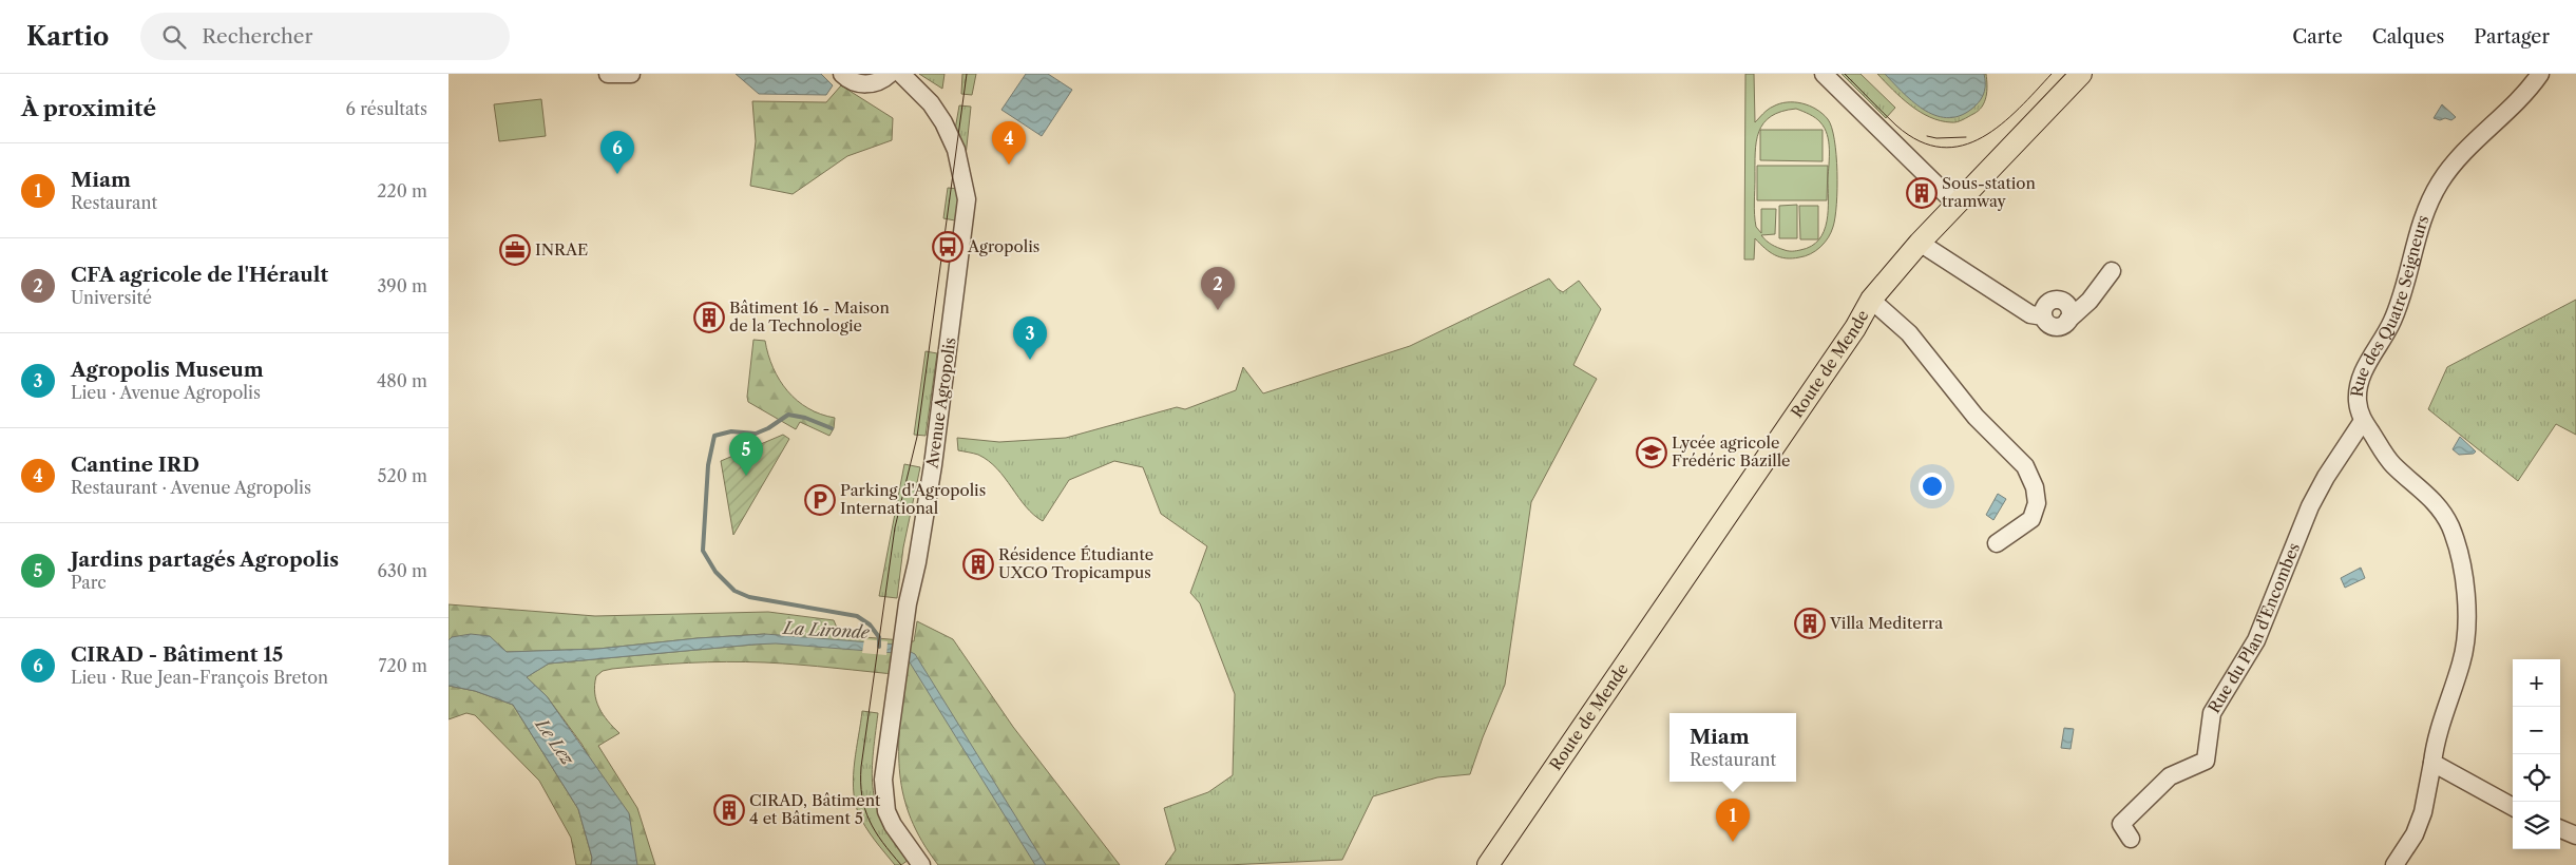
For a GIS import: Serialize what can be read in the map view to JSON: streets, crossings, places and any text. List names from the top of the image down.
{
  "streets": {
    "main road": ["Route de Mende"],
    "street": ["Rue des Quatre Seigneurs", "Avenue Agropolis", "Rue du Plan d'Encombes"]
  },
  "crossings": [
    ["Rue des Quatre Seigneurs", "Rue du Plan d'Encombes"]
  ],
  "water": ["La Lironde", "Le Lez"],
  "places": {
    "building": [
      "Sous-station tramway",
      "Bâtiment 16 - Maison de la Technologie",
      "Résidence Étudiante UXCO Tropicampus",
      "Villa Mediterra",
      "CIRAD, Bâtiment 4 et Bâtiment 5"
    ],
    "bus stop": ["Agropolis"],
    "office": ["INRAE"],
    "school or university": ["Lycée agricole Frédéric Bazille"],
    "parking": ["Parking d'Agropolis International"]
  },
  "page": {
    "header": "Kartio",
    "search": "Rechercher",
    "nav": ["Carte", "Calques", "Partager"],
    "heading": ["À proximité", "6 résultats"],
    "pins": [
      "4",
      "6",
      "2",
      "3",
      "5",
      "1"
    ],
    "list": [
      {
        "mark": "1",
        "name": "Miam",
        "note": "Restaurant",
        "value": "220 m"
      },
      {
        "mark": "2",
        "name": "CFA agricole de l'Hérault",
        "note": "Université",
        "value": "390 m"
      },
      {
        "mark": "3",
        "name": "Agropolis Museum",
        "note": "Lieu · Avenue Agropolis",
        "value": "480 m"
      },
      {
        "mark": "4",
        "name": "Cantine IRD",
        "note": "Restaurant · Avenue Agropolis",
        "value": "520 m"
      },
      {
        "mark": "5",
        "name": "Jardins partagés Agropolis",
        "note": "Parc",
        "value": "630 m"
      },
      {
        "mark": "6",
        "name": "CIRAD - Bâtiment 15",
        "note": "Lieu · Rue Jean-François Breton",
        "value": "720 m"
      }
    ],
    "map_buttons": ["+", "−"],
    "popup": ["Miam", "Restaurant"]
  }
}
